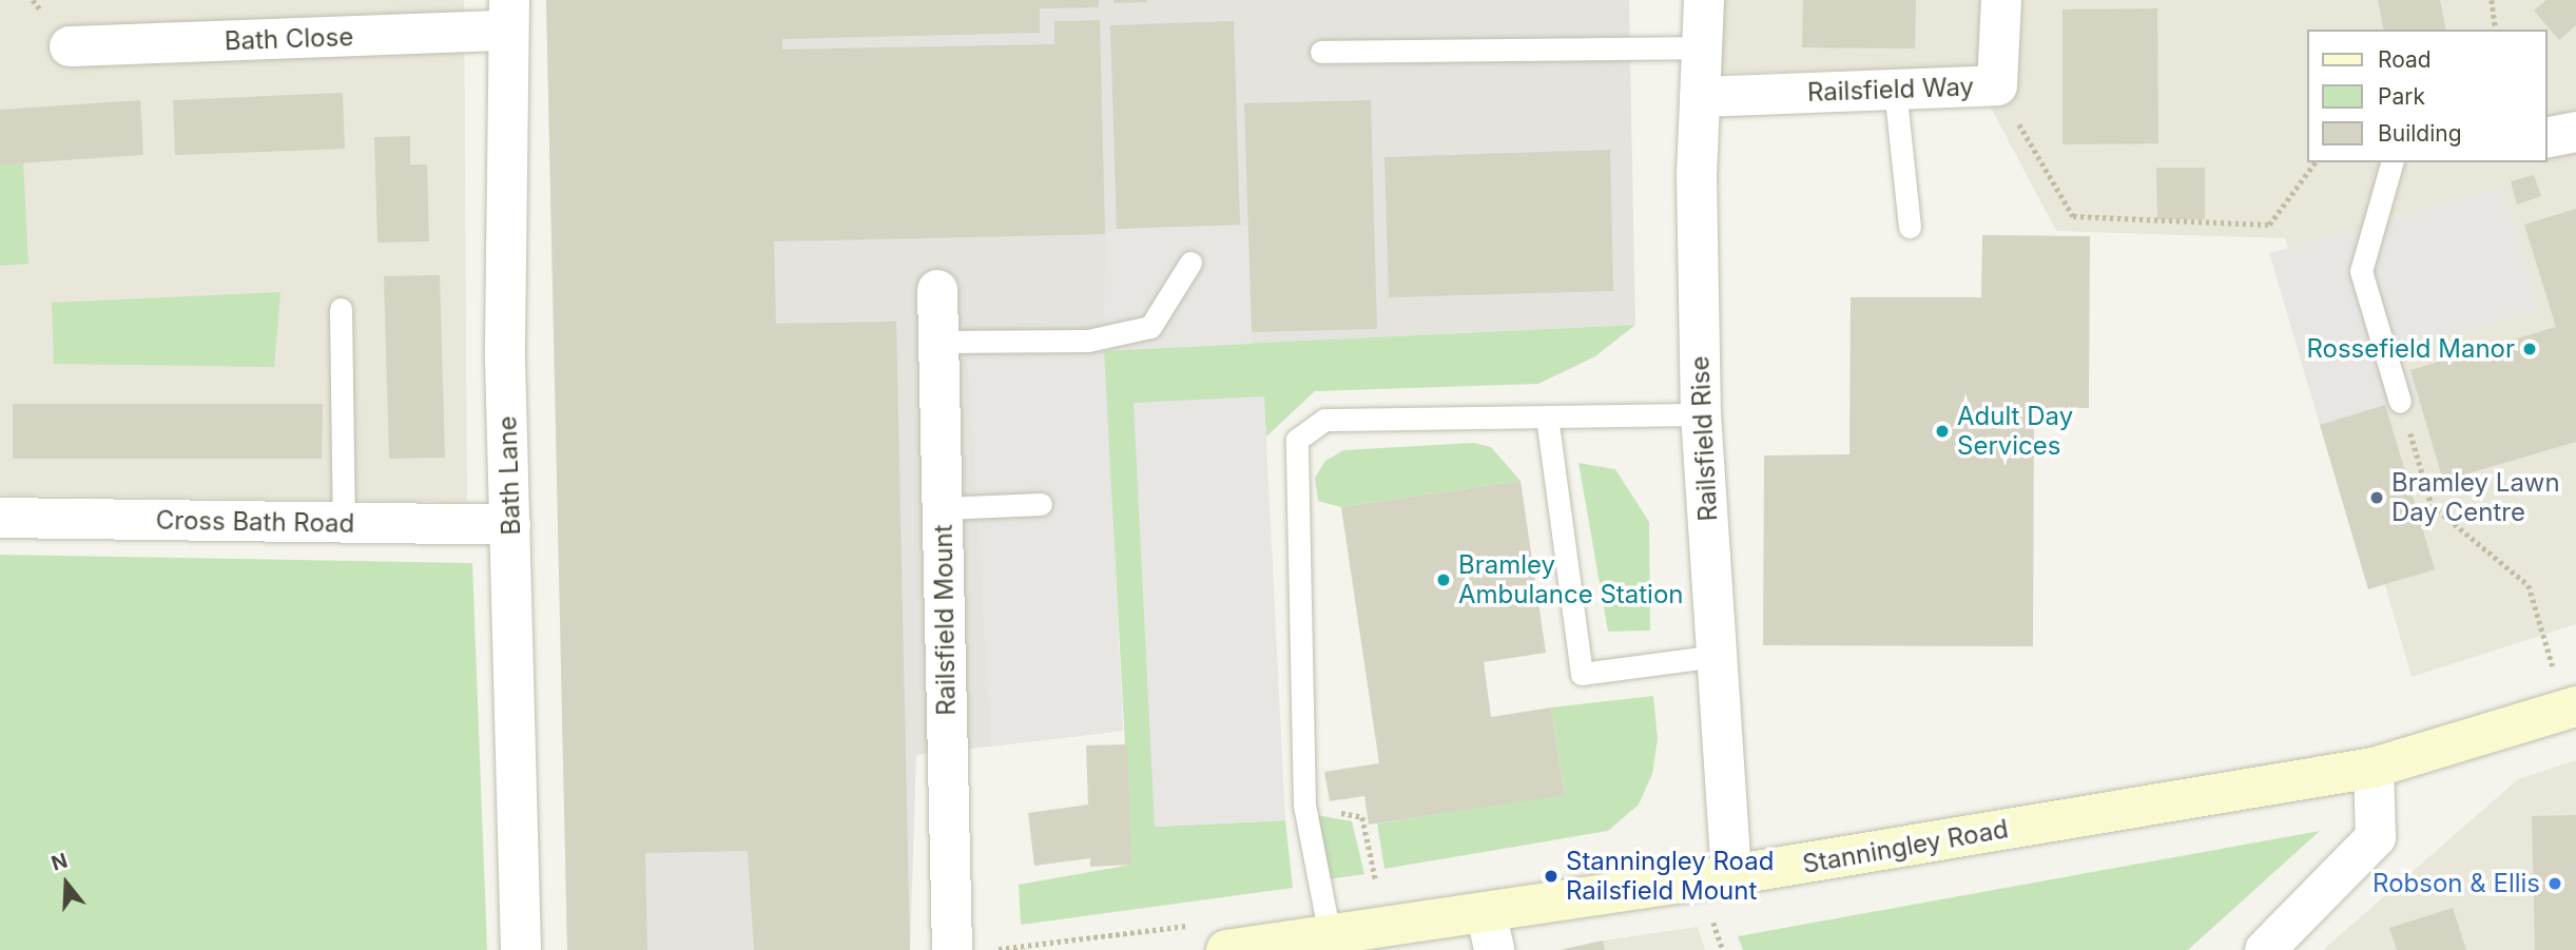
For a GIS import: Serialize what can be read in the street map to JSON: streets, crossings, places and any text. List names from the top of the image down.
{
  "streets": {
    "street": [
      "Bath Close",
      "Railsfield Way",
      "Railsfield Rise",
      "Bath Lane",
      "Cross Bath Road",
      "Railsfield Mount",
      "Stanningley Road"
    ]
  },
  "crossings": [
    ["Bath Close", "Bath Lane"],
    ["Railsfield Way", "Railsfield Rise"],
    ["Railsfield Rise", "Stanningley Road"],
    ["Bath Lane", "Cross Bath Road"]
  ],
  "places": [
    "Rossefield Manor",
    "Adult Day Services",
    "Bramley Lawn Day Centre",
    "Bramley Ambulance Station",
    "Stanningley Road Railsfield Mount",
    "Robson & Ellis"
  ],
  "legend": ["Road", "Park", "Building"],
  "north": "top"
}
